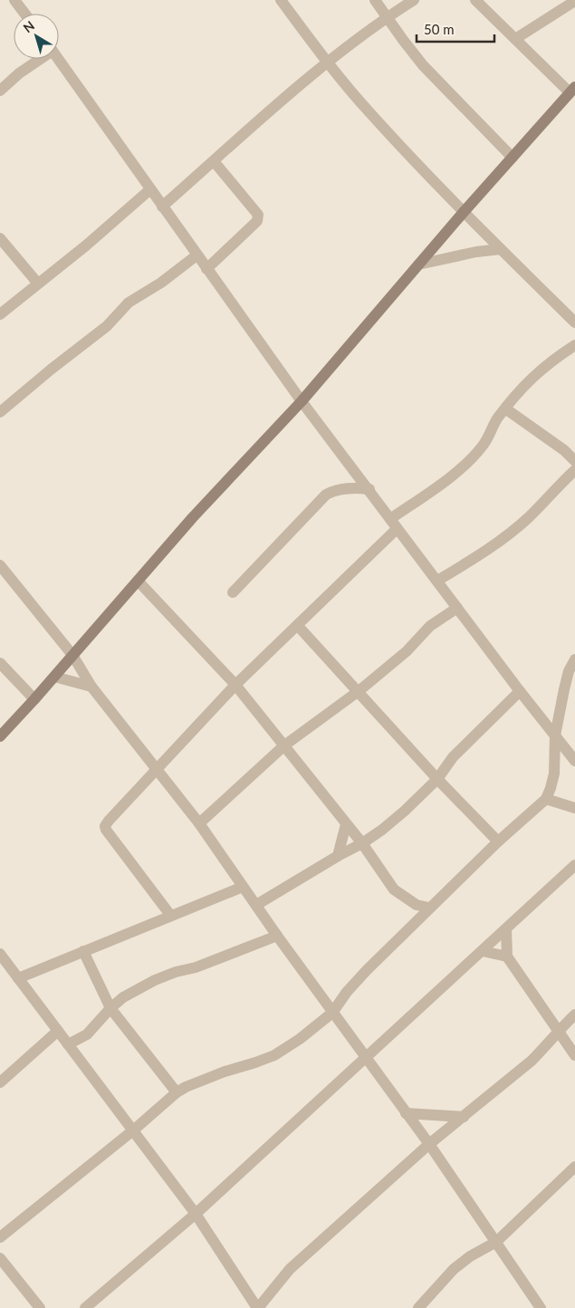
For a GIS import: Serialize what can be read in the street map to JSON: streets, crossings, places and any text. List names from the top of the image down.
{
  "scale_bar": "50 m",
  "north": "top left"
}
